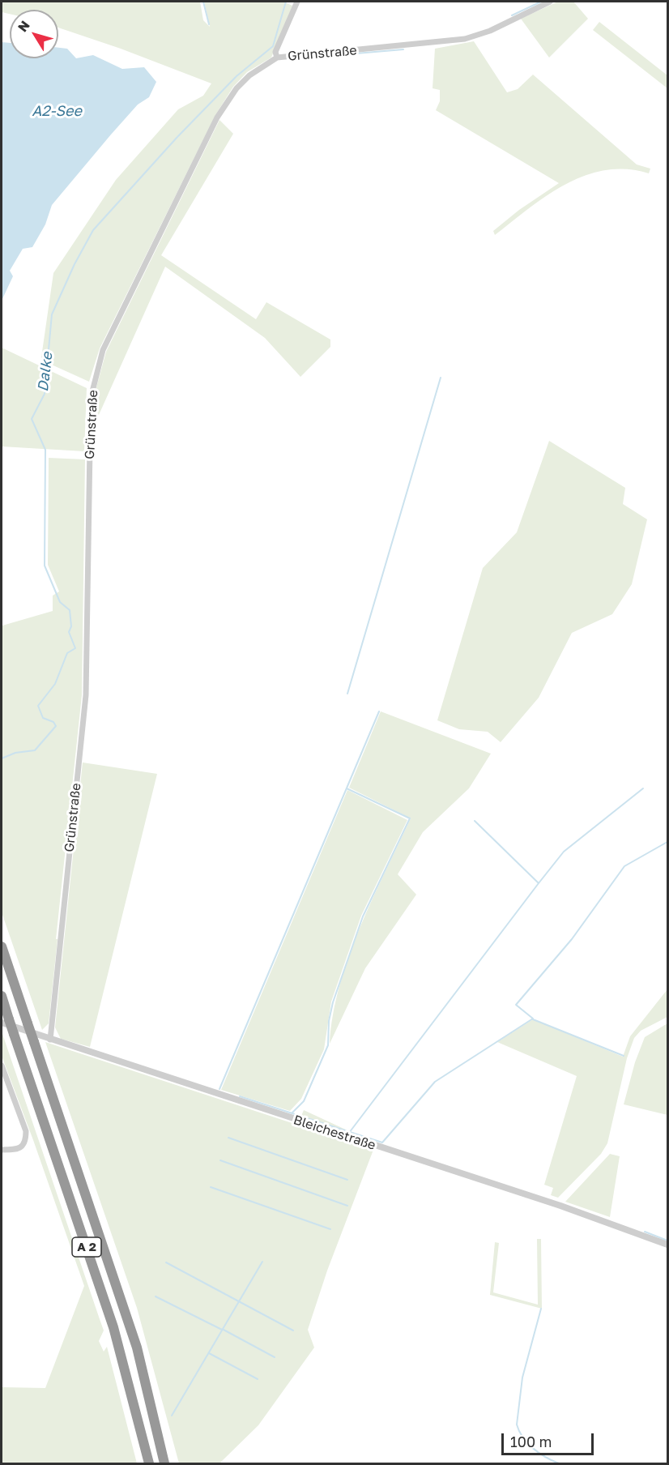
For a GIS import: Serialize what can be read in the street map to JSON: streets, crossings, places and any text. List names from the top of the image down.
{
  "streets": {
    "highway": ["A 2"],
    "street": ["Grünstraße", "Bleichestraße"]
  },
  "crossings": [
    ["Grünstraße", "Bleichestraße"],
    ["Bleichestraße", "A 2"]
  ],
  "water": ["A2-See", "Dalke"],
  "scale_bar": "100 m",
  "north": "top left"
}
